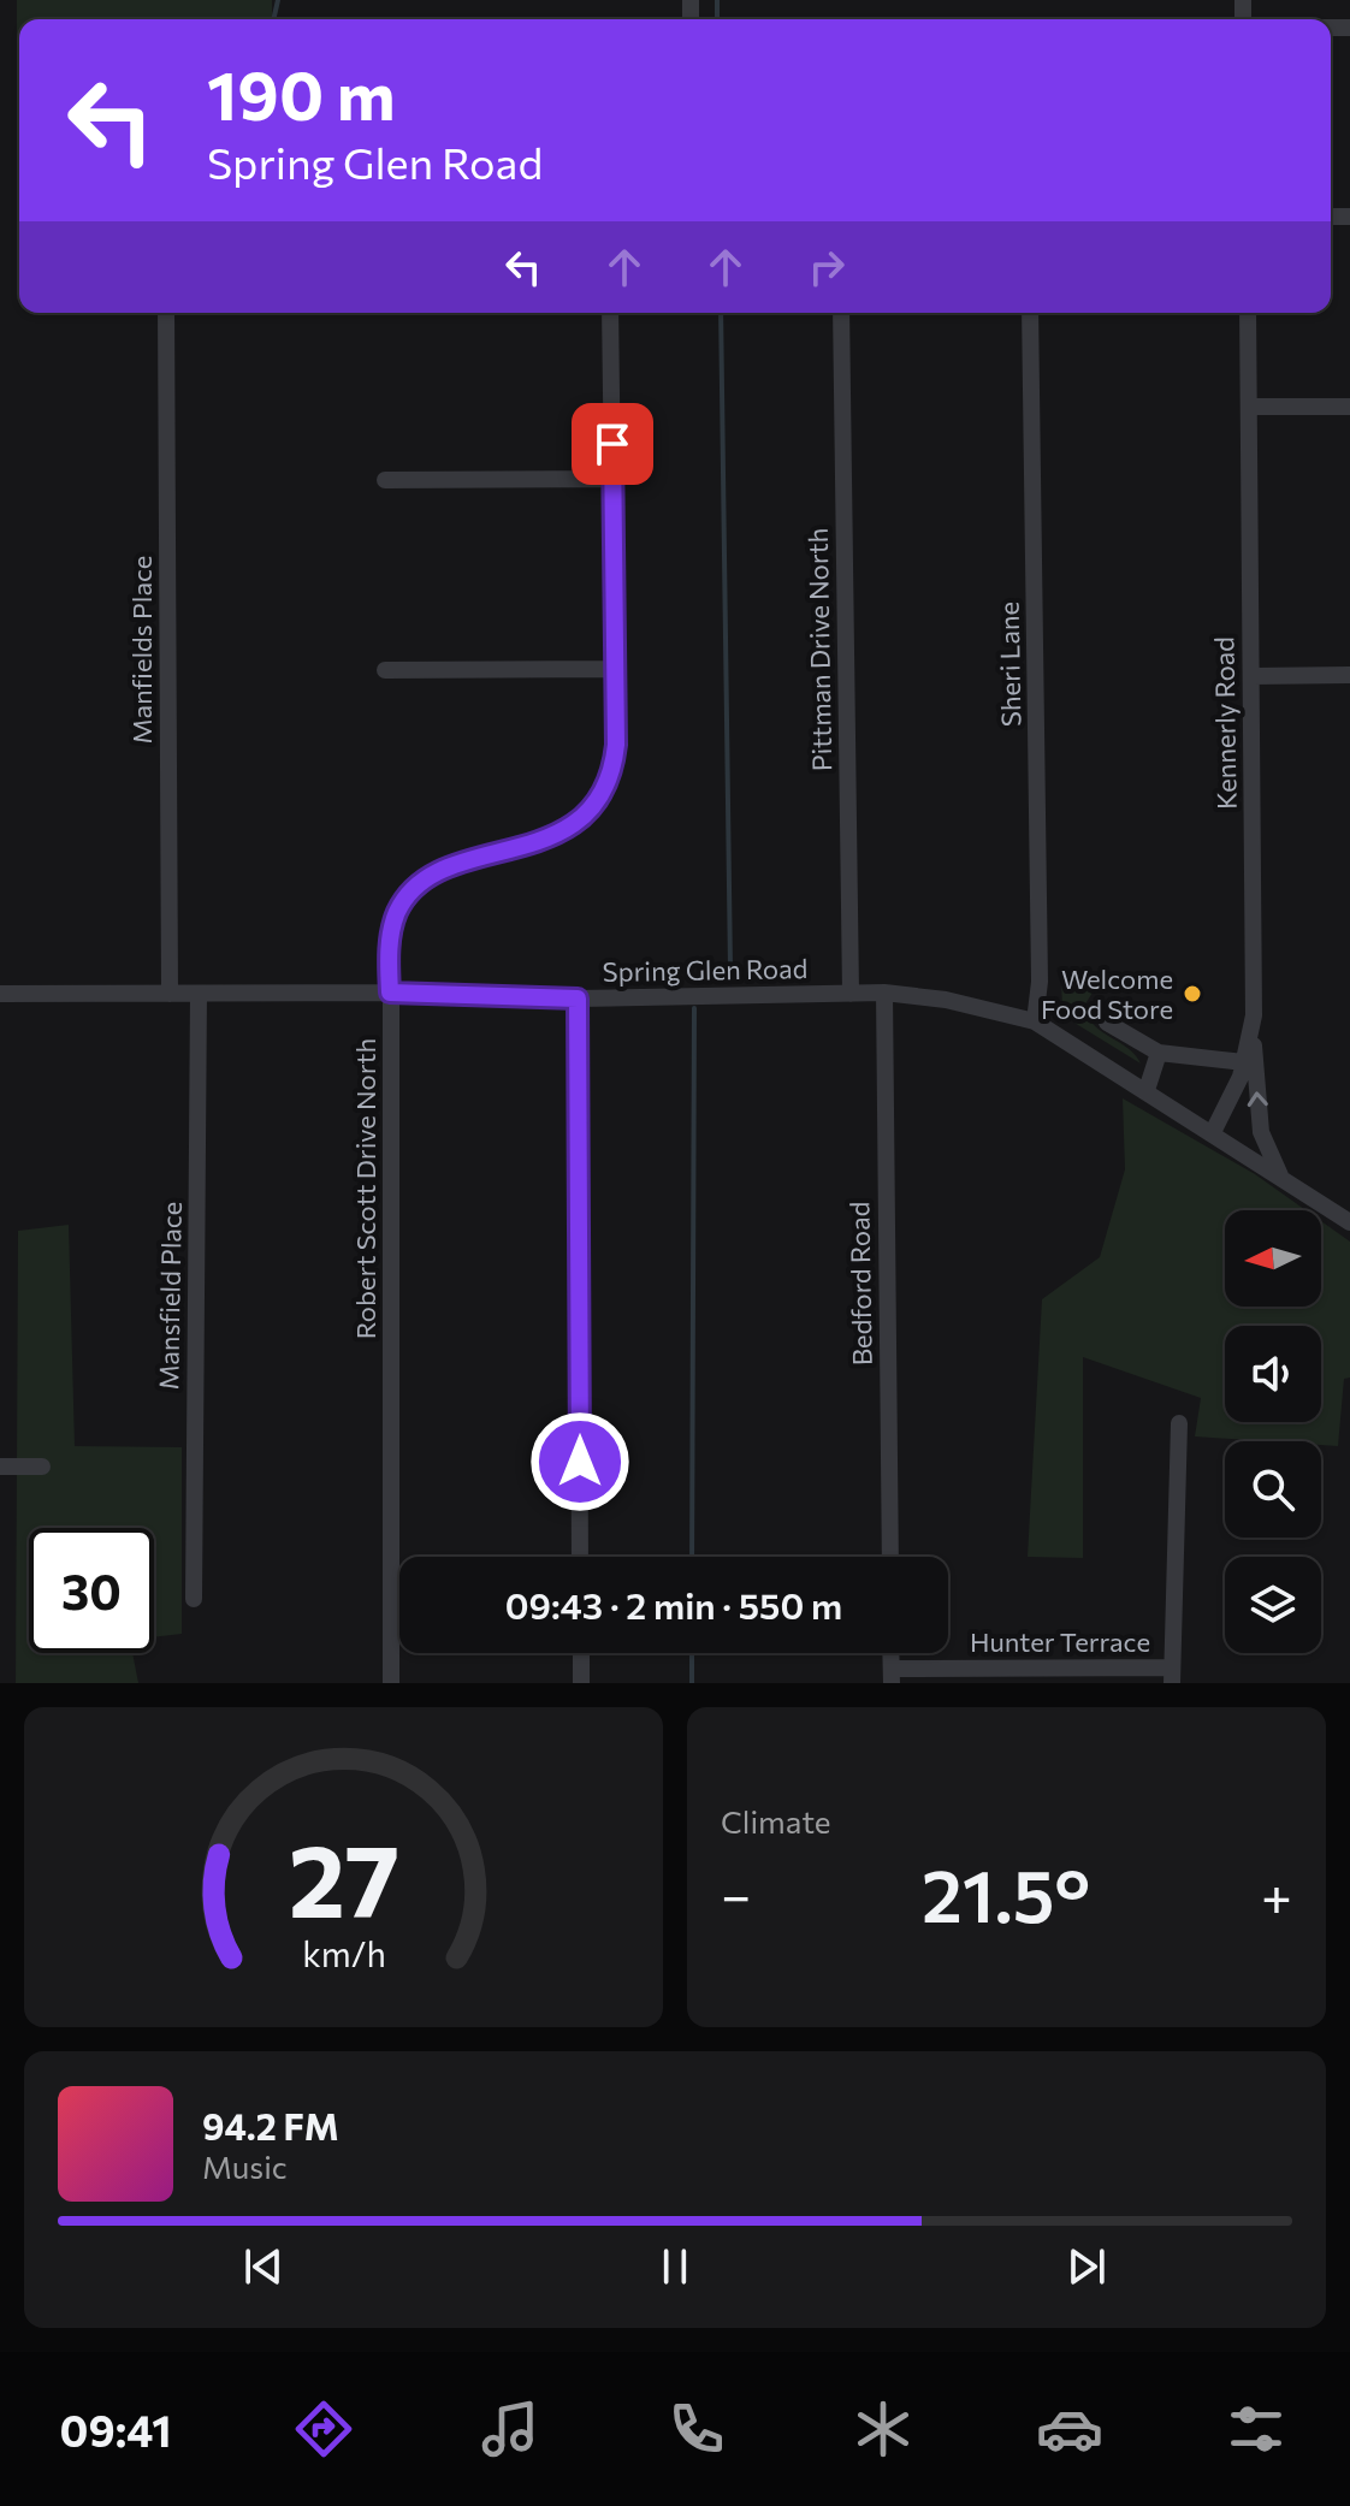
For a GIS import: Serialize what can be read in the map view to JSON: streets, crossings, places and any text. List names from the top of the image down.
{
  "streets": {
    "street": [
      "Manfields Place",
      "Pittman Drive North",
      "Sheri Lane",
      "Kennerly Road",
      "Spring Glen Road",
      "Robert Scott Drive North",
      "Bedford Road",
      "Mansfield Place",
      "Hunter Terrace"
    ]
  },
  "crossings": [
    ["Manfields Place", "Spring Glen Road"],
    ["Pittman Drive North", "Spring Glen Road"],
    ["Sheri Lane", "Spring Glen Road"],
    ["Kennerly Road", "Spring Glen Road"],
    ["Spring Glen Road", "Robert Scott Drive North"],
    ["Spring Glen Road", "Bedford Road"],
    ["Spring Glen Road", "Mansfield Place"]
  ],
  "places": ["Welcome Food Store"],
  "north": "left",
  "page": {
    "turn": ["190 m", "Spring Glen Road"],
    "limit": "30",
    "trip": "09:43 · 2 min · 550 m",
    "tile": "Climate",
    "heat": ["−", "21.5°", "+"],
    "song": ["94.2 FM", "Music"],
    "tabs": "09:41",
    "gauge": ["27", "km/h"]
  }
}
